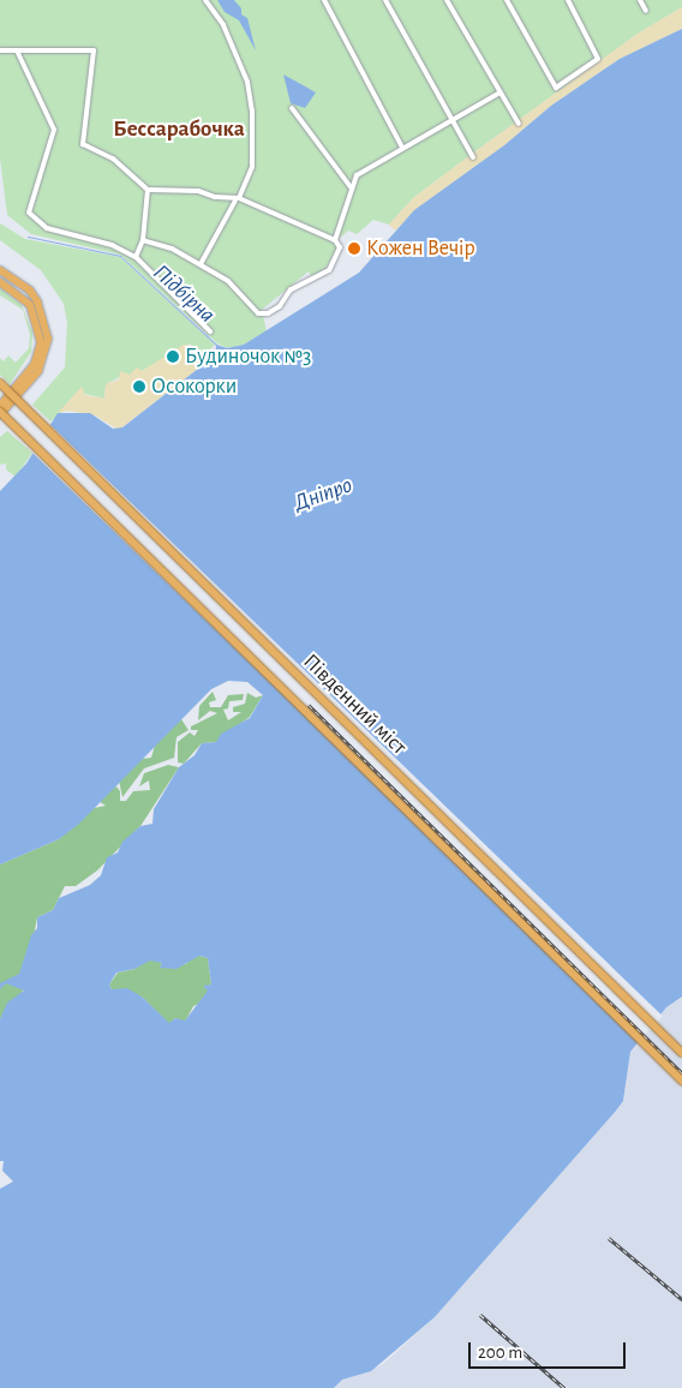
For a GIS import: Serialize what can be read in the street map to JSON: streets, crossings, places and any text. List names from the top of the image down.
{
  "streets": {
    "highway": ["Південний міст"]
  },
  "districts": ["Бессарабочка"],
  "water": ["Підбірна", "Дніпро"],
  "places": ["Кожен Вечір", "Будиночок №3", "Осокорки"],
  "scale_bar": "200 m"
}
